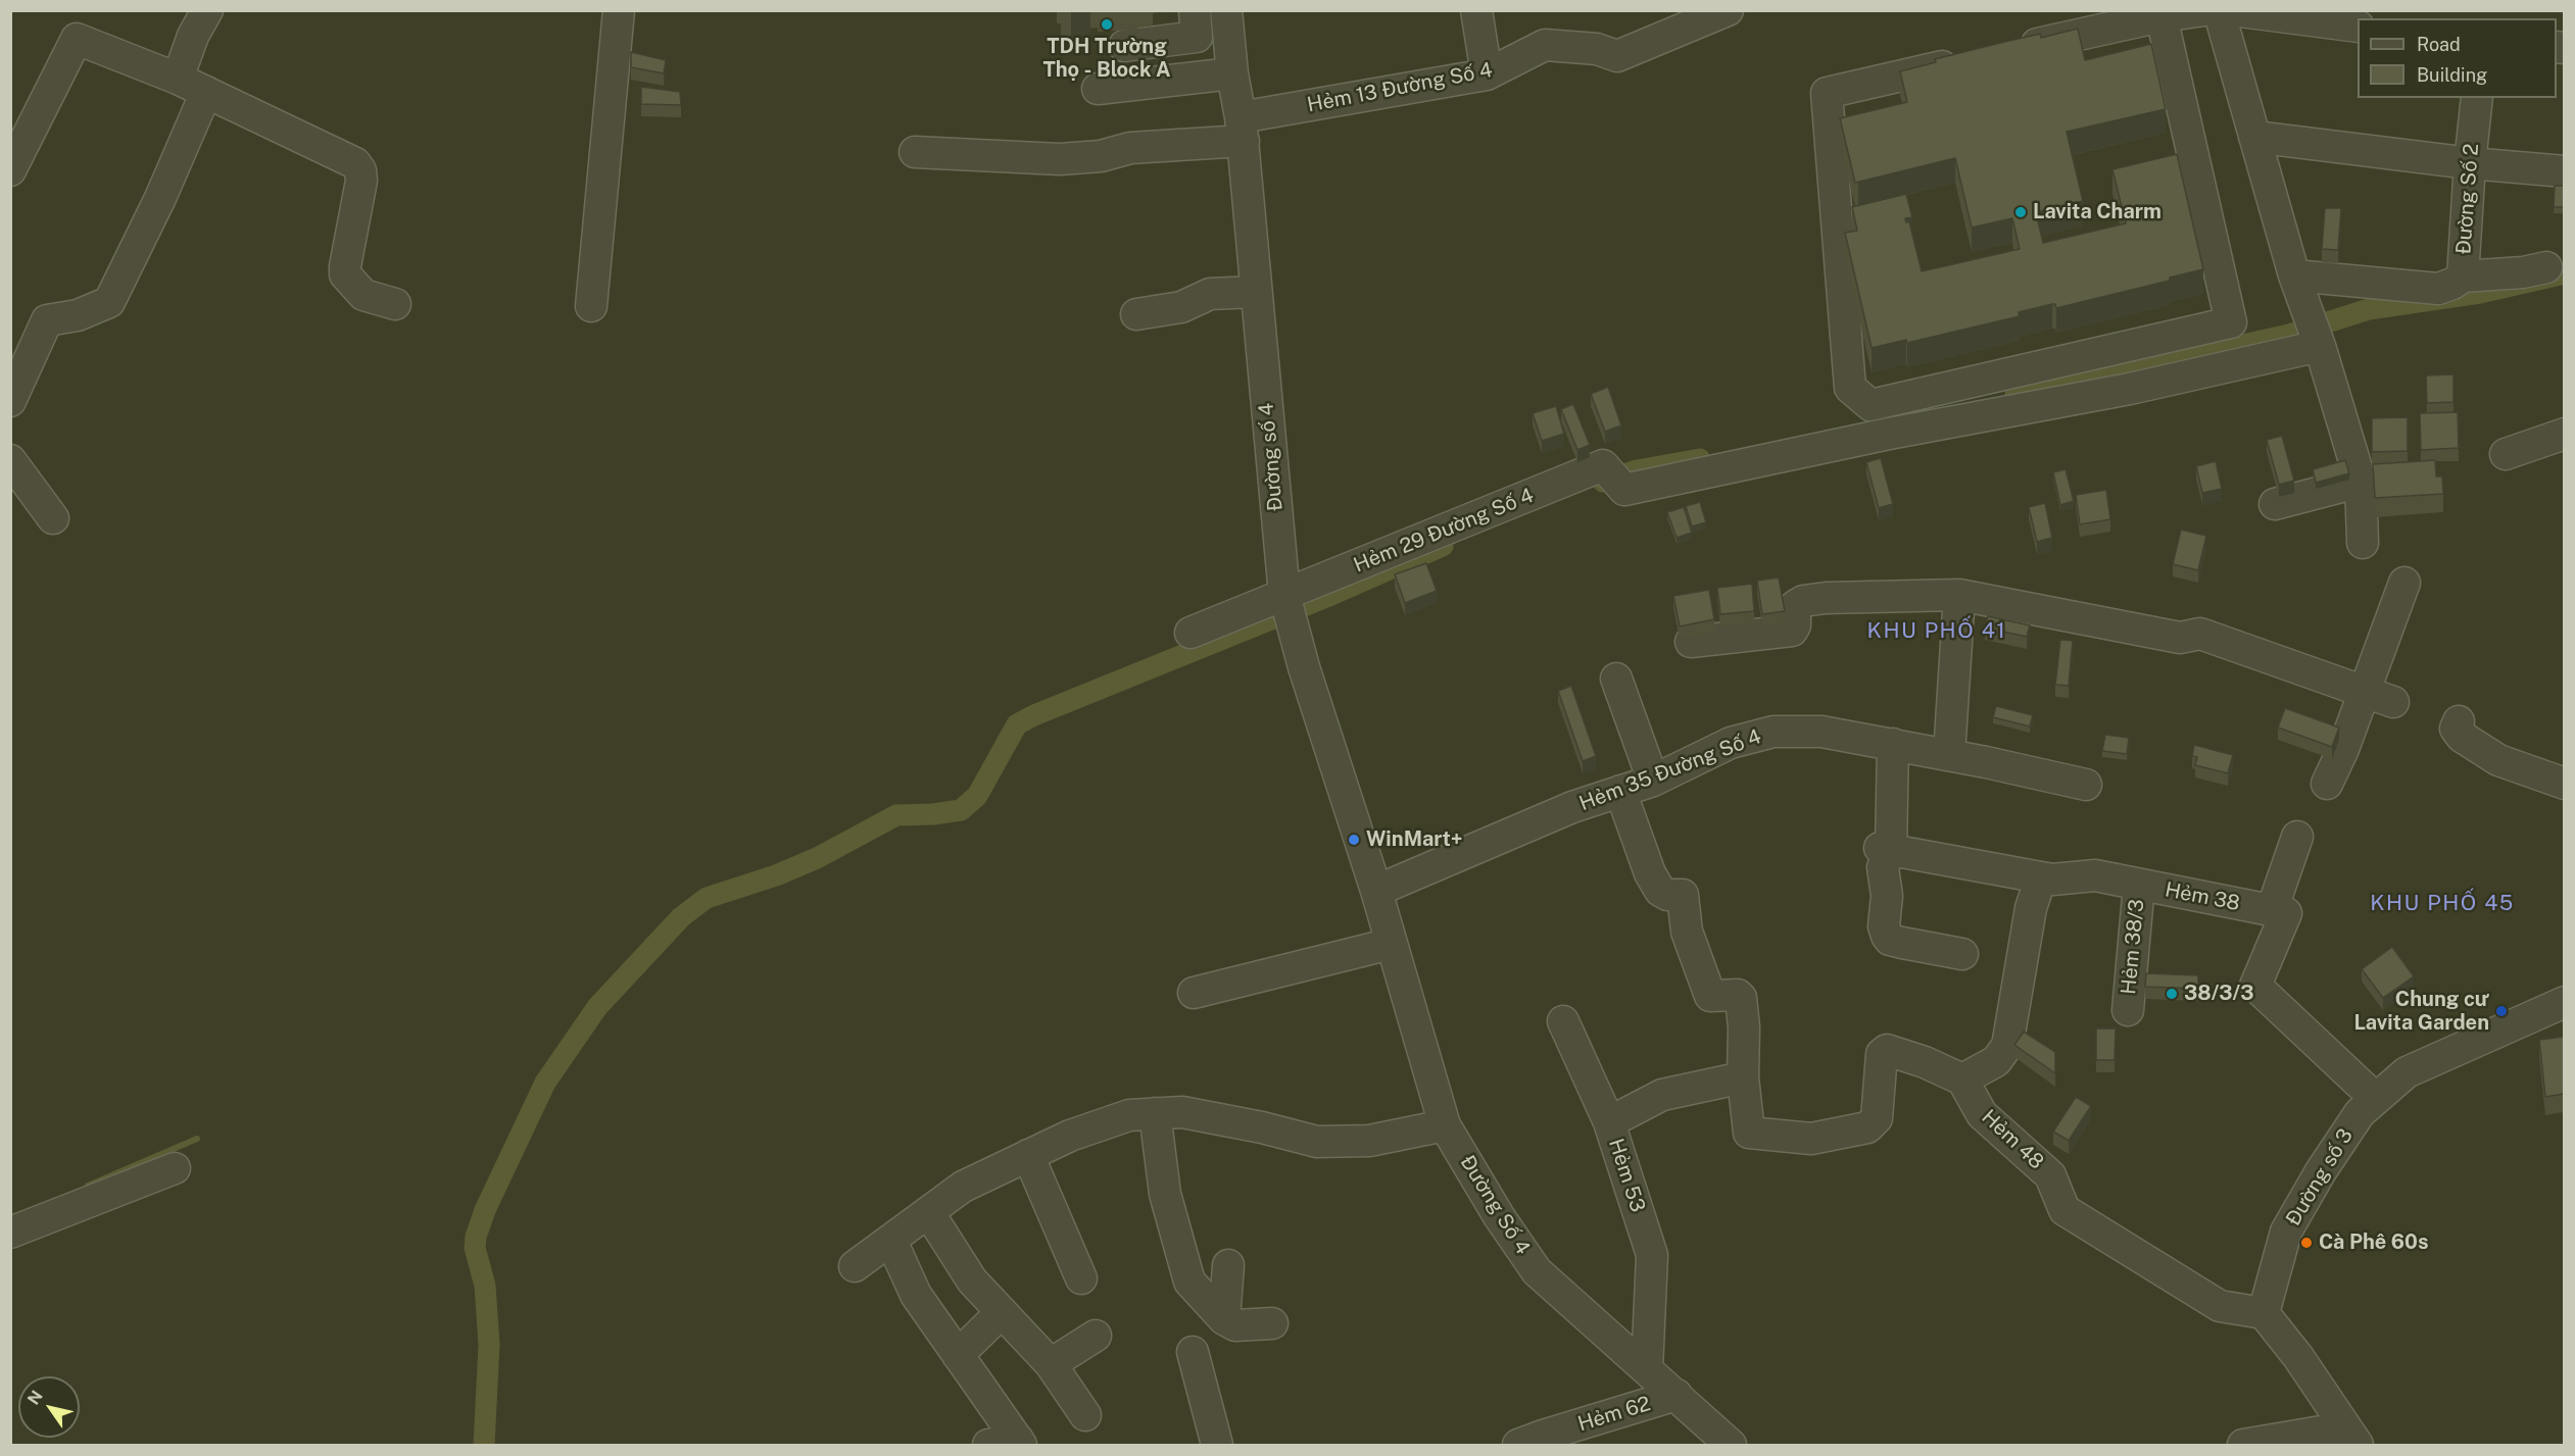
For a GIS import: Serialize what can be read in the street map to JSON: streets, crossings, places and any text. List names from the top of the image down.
{
  "streets": {
    "street": [
      "Hẻm 13 Đường Số 4",
      "Đường Số 2",
      "Đường số 4",
      "Hẻm 29 Đường Số 4",
      "Hẻm 35 Đường Số 4",
      "Hẻm 38",
      "Hẻm 38/3",
      "Hẻm 48",
      "Hẻm 53",
      "Đường số 3",
      "Đường Số 4",
      "Hẻm 62"
    ]
  },
  "crossings": [
    ["Hẻm 13 Đường Số 4", "Đường số 4"],
    ["Đường số 4", "Hẻm 29 Đường Số 4"],
    ["Đường số 4", "Hẻm 35 Đường Số 4"],
    ["Đường số 4", "Đường Số 4"],
    ["Hẻm 35 Đường Số 4", "Đường Số 4"],
    ["Hẻm 38", "Hẻm 38/3"],
    ["Hẻm 48", "Đường số 3"],
    ["Hẻm 53", "Đường Số 4"],
    ["Đường Số 4", "Hẻm 62"]
  ],
  "districts": ["KHU PHỐ 41", "KHU PHỐ 45"],
  "places": [
    "TDH Trường Thọ - Block A",
    "Lavita Charm",
    "WinMart+",
    "38/3/3",
    "Chung cư Lavita Garden",
    "Cà Phê 60s"
  ],
  "legend": ["Road", "Building"],
  "north": "top left"
}
